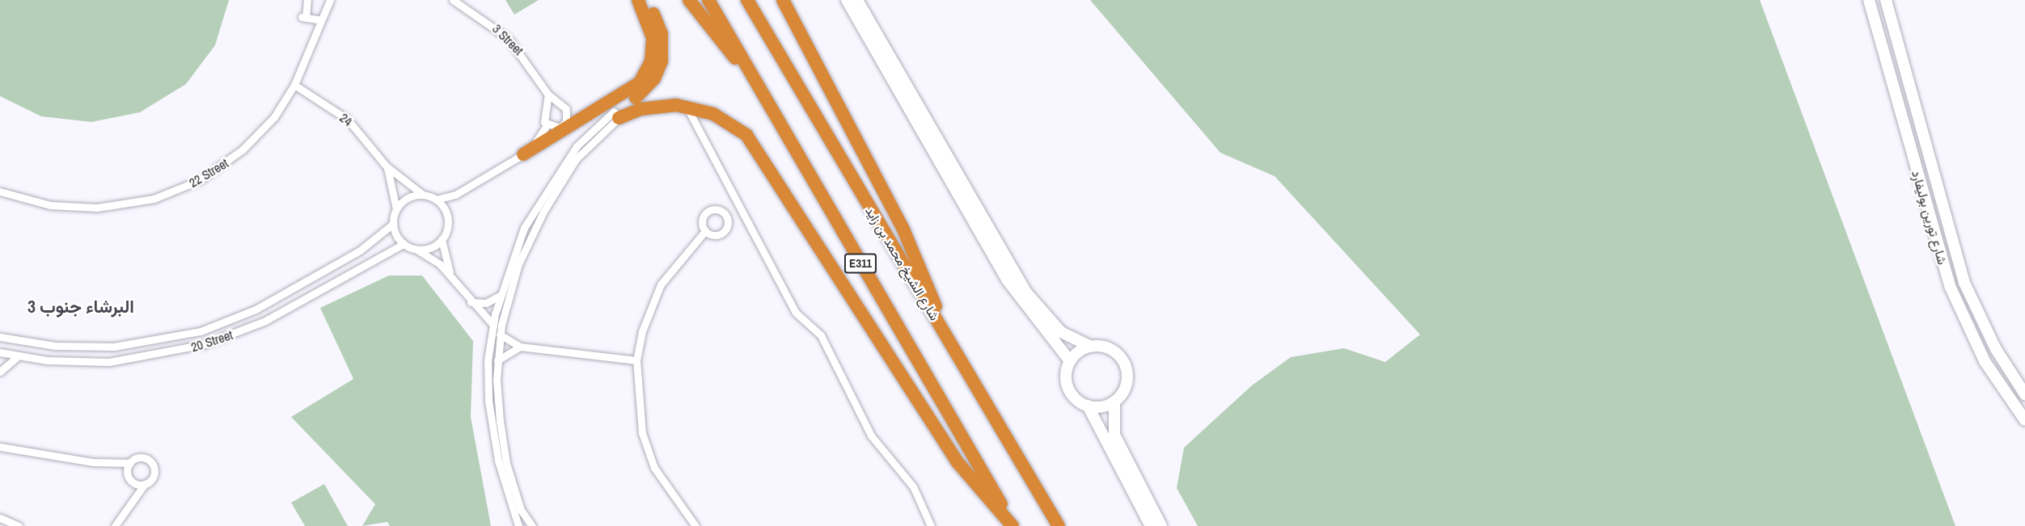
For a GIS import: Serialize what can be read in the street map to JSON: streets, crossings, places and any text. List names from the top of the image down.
{
  "streets": {
    "highway": ["E311", "شارع الشيخ محمد بن زايد"],
    "street": [
      "3 Street",
      "24",
      "22 Street",
      "شارع تورين بوليفارد",
      "20 Street"
    ]
  },
  "crossings": [
    ["24", "22 Street"],
    ["24", "20 Street"]
  ],
  "districts": ["البرشاء جنوب 3"]
}
